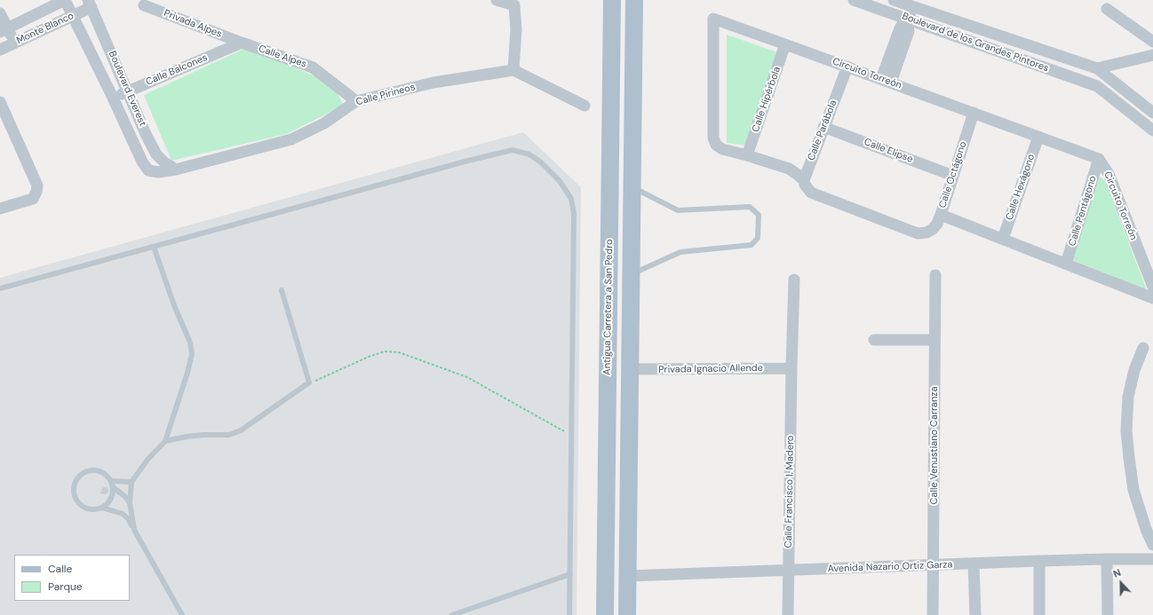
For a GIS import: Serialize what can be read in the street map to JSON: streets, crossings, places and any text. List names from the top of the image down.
{
  "streets": {
    "main road": ["Antigua Carretera a San Pedro"],
    "street": [
      "Privada Alpes",
      "Monte Blanco",
      "Boulevard de los Grandes Pintores",
      "Calle Alpes",
      "Calle Balcones",
      "Circuito Torreón",
      "Boulevard Everest",
      "Calle Pirineos",
      "Calle Hipérbola",
      "Calle Parábola",
      "Calle Elipse",
      "Calle Octágono",
      "Calle Hexágono",
      "Calle Pentágono",
      "Privada Ignacio Allende",
      "Calle Venustiano Carranza",
      "Calle Francisco I. Madero",
      "Avenida Nazario Ortiz Garza"
    ]
  },
  "crossings": [
    ["Privada Alpes", "Calle Alpes"],
    ["Privada Alpes", "Calle Balcones"],
    ["Monte Blanco", "Boulevard Everest"],
    ["Calle Alpes", "Calle Balcones"],
    ["Calle Alpes", "Calle Pirineos"],
    ["Calle Balcones", "Boulevard Everest"],
    ["Circuito Torreón", "Calle Hipérbola"],
    ["Circuito Torreón", "Calle Parábola"],
    ["Circuito Torreón", "Calle Octágono"],
    ["Circuito Torreón", "Calle Hexágono"],
    ["Circuito Torreón", "Calle Pentágono"],
    ["Boulevard Everest", "Calle Pirineos"],
    ["Calle Parábola", "Calle Elipse"],
    ["Calle Parábola", "Calle Octágono"],
    ["Calle Elipse", "Calle Octágono"],
    ["Privada Ignacio Allende", "Calle Francisco I. Madero"],
    ["Calle Venustiano Carranza", "Avenida Nazario Ortiz Garza"],
    ["Calle Francisco I. Madero", "Avenida Nazario Ortiz Garza"]
  ],
  "legend": ["Calle", "Parque"],
  "north": "top"
}
